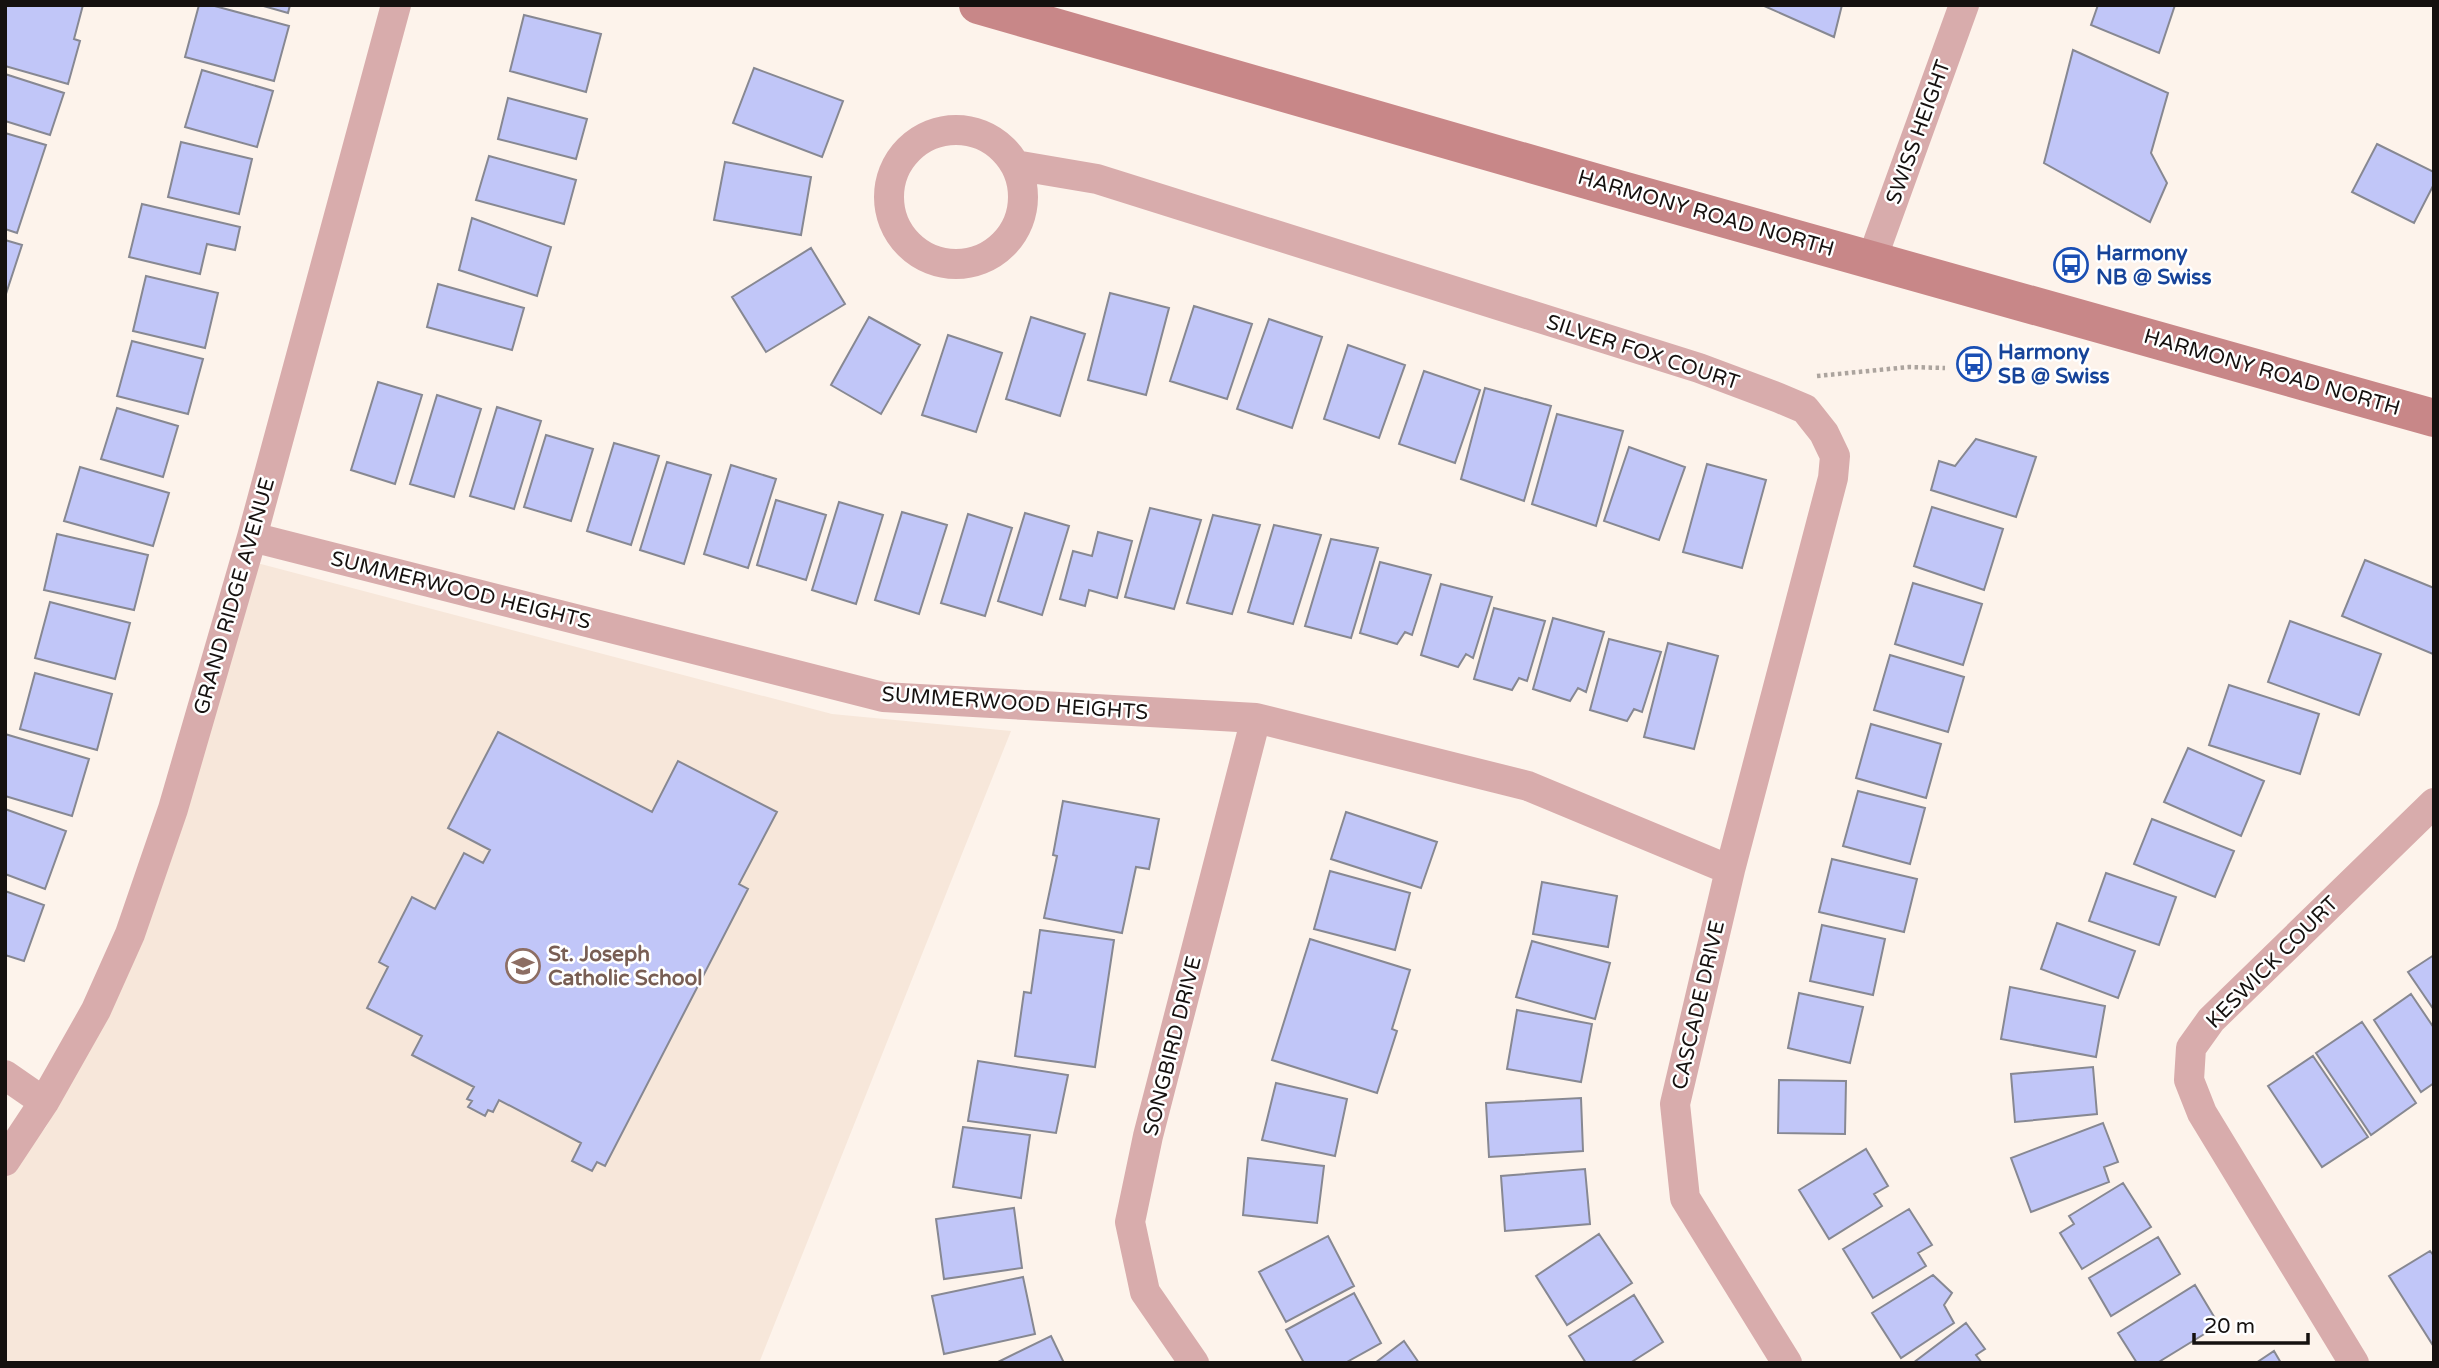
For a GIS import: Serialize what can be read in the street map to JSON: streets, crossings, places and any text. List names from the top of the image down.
{
  "streets": {
    "main road": ["HARMONY ROAD NORTH"],
    "street": [
      "SWISS HEIGHT",
      "SILVER FOX COURT",
      "SUMMERWOOD HEIGHTS",
      "GRAND RIDGE AVENUE",
      "KESWICK COURT",
      "CASCADE DRIVE",
      "SONGBIRD DRIVE"
    ]
  },
  "crossings": [
    ["SWISS HEIGHT", "HARMONY ROAD NORTH"],
    ["SUMMERWOOD HEIGHTS", "GRAND RIDGE AVENUE"],
    ["SUMMERWOOD HEIGHTS", "CASCADE DRIVE"],
    ["SUMMERWOOD HEIGHTS", "SONGBIRD DRIVE"]
  ],
  "places": {
    "bus stop": ["Harmony NB @ Swiss", "Harmony SB @ Swiss"],
    "school or university": ["St. Joseph Catholic School"]
  },
  "scale_bar": "20 m"
}
